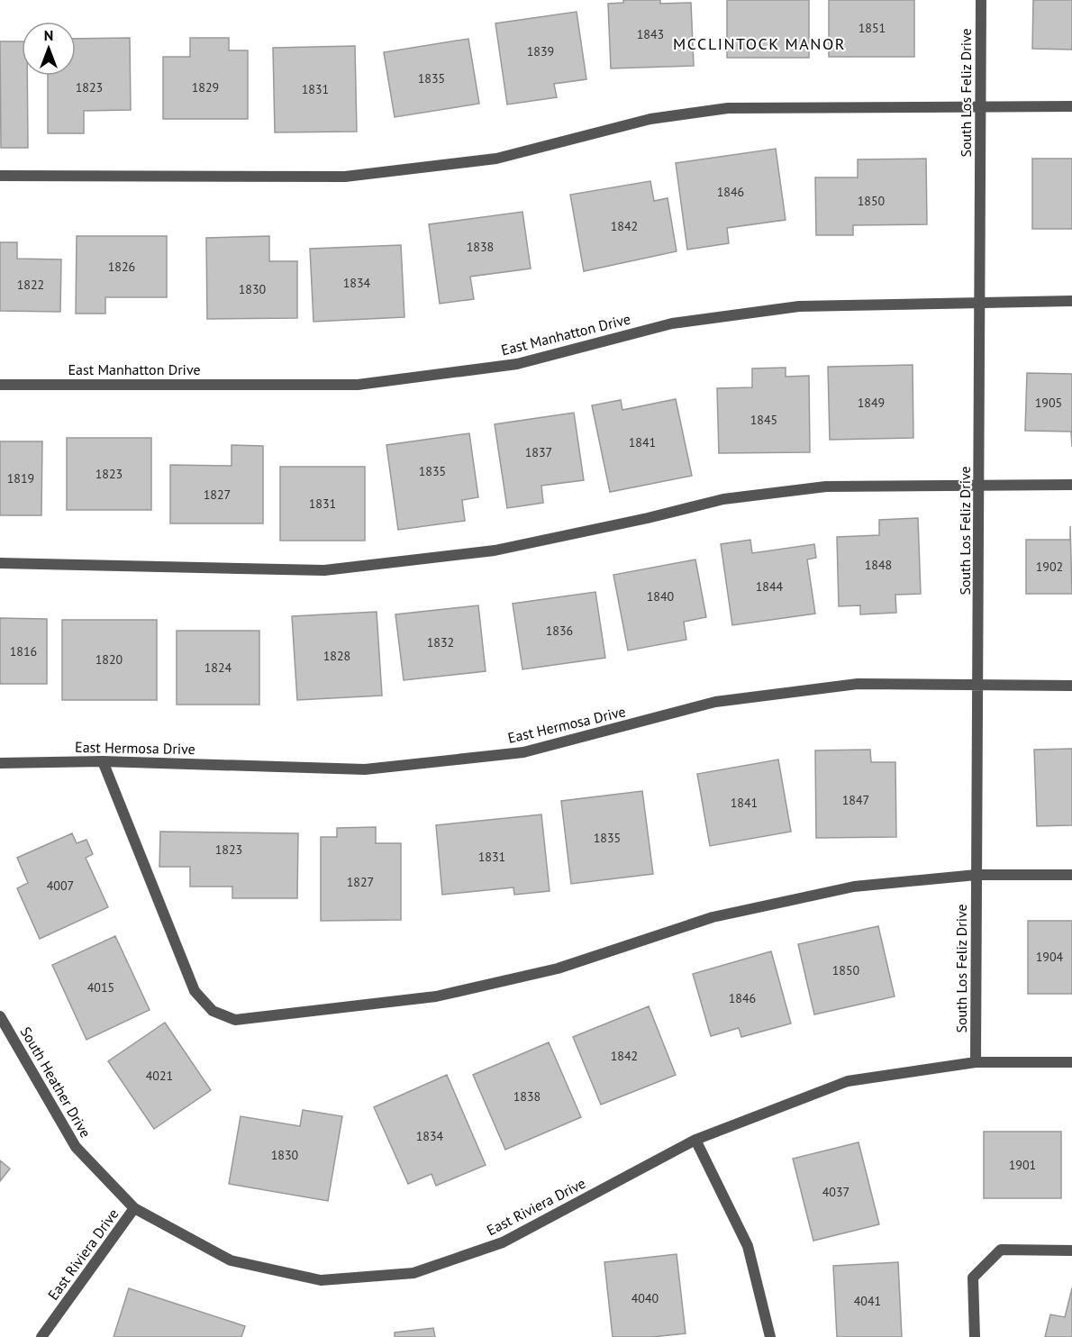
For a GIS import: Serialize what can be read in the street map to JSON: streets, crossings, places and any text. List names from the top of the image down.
{
  "streets": {
    "street": [
      "South Los Feliz Drive",
      "East Manhatton Drive",
      "East Hermosa Drive",
      "South Heather Drive",
      "East Riviera Drive"
    ]
  },
  "crossings": [
    ["South Los Feliz Drive", "East Manhatton Drive"],
    ["South Los Feliz Drive", "East Hermosa Drive"],
    ["South Los Feliz Drive", "East Riviera Drive"],
    ["South Heather Drive", "East Riviera Drive"]
  ],
  "districts": ["MCCLINTOCK MANOR"],
  "house_numbers": [
    "1851",
    "1843",
    "1839",
    "1835",
    "1823",
    "1829",
    "1831",
    "1846",
    "1850",
    "1842",
    "1838",
    "1826",
    "1834",
    "1822",
    "1830",
    "1849",
    "1905",
    "1845",
    "1841",
    "1837",
    "1835",
    "1823",
    "1819",
    "1827",
    "1831",
    "1848",
    "1902",
    "1844",
    "1840",
    "1836",
    "1832",
    "1816",
    "1828",
    "1820",
    "1824",
    "1847",
    "1841",
    "1835",
    "1823",
    "1831",
    "1827",
    "4007",
    "1904",
    "1850",
    "4015",
    "1846",
    "1842",
    "4021",
    "1838",
    "1834",
    "1830",
    "1901",
    "4037",
    "4040",
    "4041"
  ],
  "north": "top"
}
